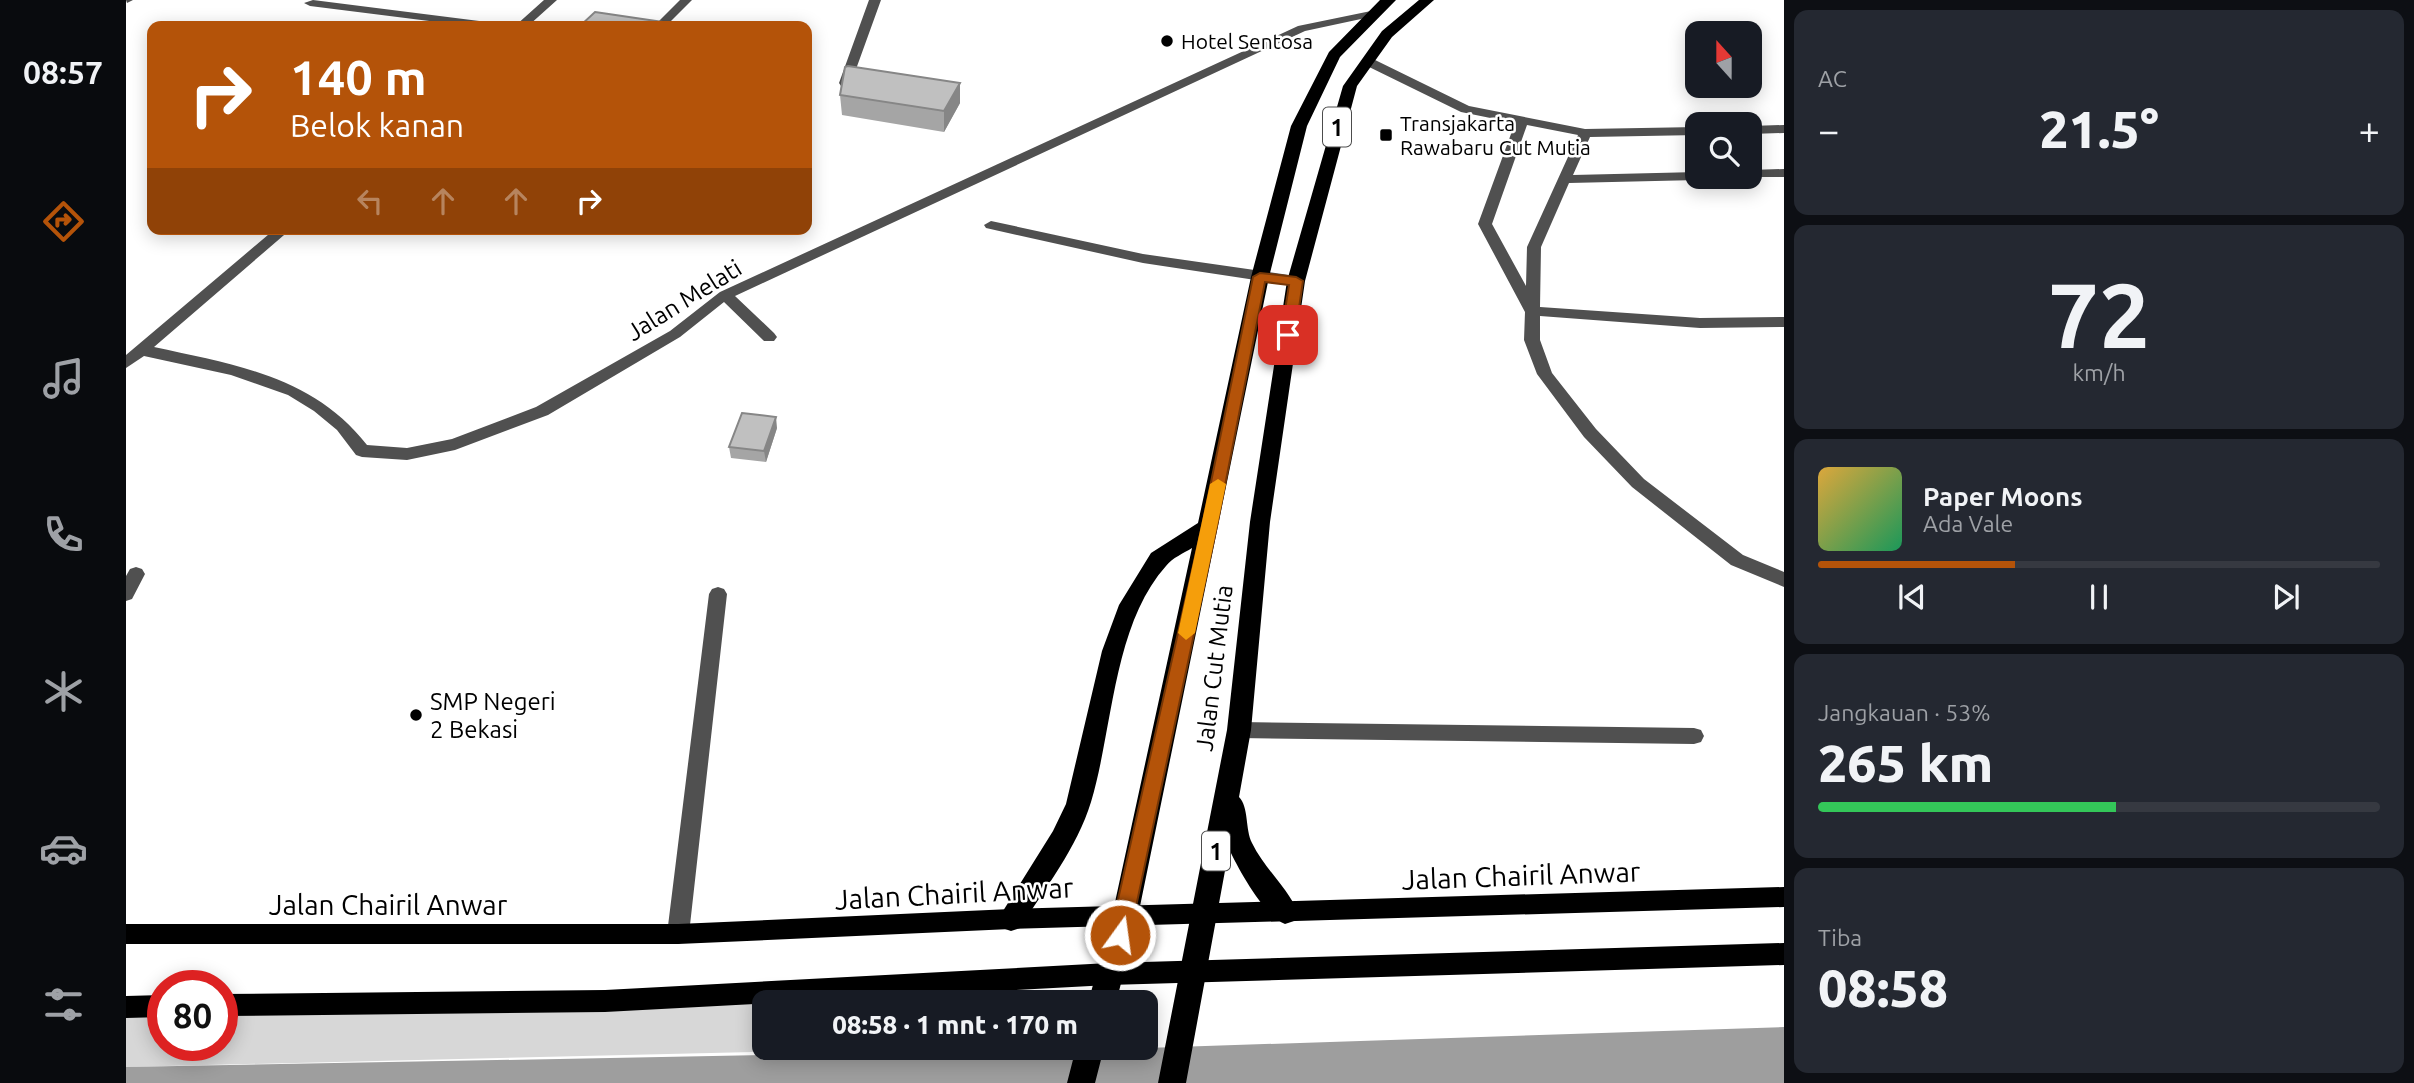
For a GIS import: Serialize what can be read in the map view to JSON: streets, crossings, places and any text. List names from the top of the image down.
{
  "streets": {
    "highway": ["1", "Jalan Cut Mutia"],
    "main road": ["Jalan Chairil Anwar"],
    "street": ["Jalan Melati"]
  },
  "crossings": [
    ["Jalan Melati", "Jalan Cut Mutia"],
    ["Jalan Cut Mutia", "Jalan Chairil Anwar"]
  ],
  "places": {
    "other": ["Hotel Sentosa", "SMP Negeri 2 Bekasi"],
    "transit": ["Transjakarta Rawabaru Cut Mutia"]
  },
  "north": "top",
  "page": {
    "tabs": "08:57",
    "tile": [
      "AC",
      ["72", "km/h"],
      ["Jangkauan · 53%", "265 km"],
      ["Tiba", "08:58"]
    ],
    "turn": ["140 m", "Belok kanan"],
    "heat": ["−", "21.5°", "+"],
    "song": ["Paper Moons", "Ada Vale"],
    "limit": "80",
    "trip": "08:58 · 1 mnt · 170 m"
  }
}
